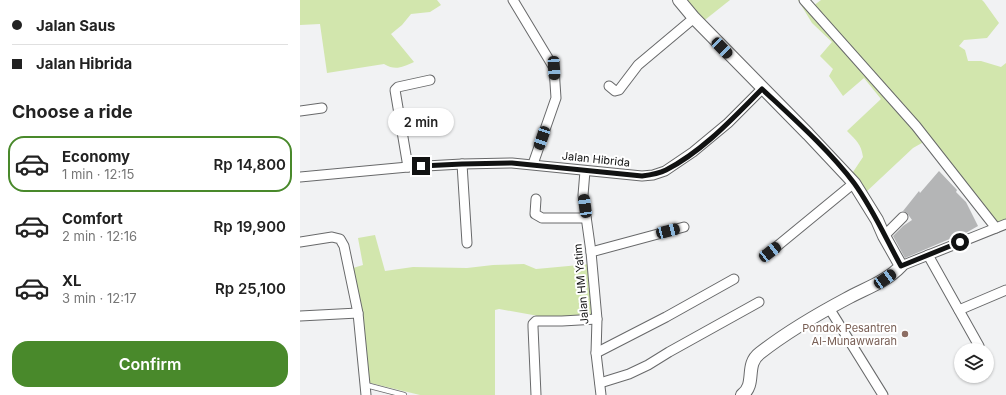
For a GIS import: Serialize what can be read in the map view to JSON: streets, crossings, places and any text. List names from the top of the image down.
{
  "streets": {
    "street": ["Jalan Hibrida", "Jalan HM Yatim"]
  },
  "crossings": [
    ["Jalan Hibrida", "Jalan HM Yatim"]
  ],
  "places": ["Pondok Pesantren Al-Munawwarah"],
  "page": {
    "banner": ["Jalan Saus", "Jalan Hibrida"],
    "heading": "Choose a ride",
    "bubble": "2 min",
    "list": [
      {
        "name": "Economy",
        "note": "1 min · 12:15",
        "value": "Rp 14,800"
      },
      {
        "name": "Comfort",
        "note": "2 min · 12:16",
        "value": "Rp 19,900"
      },
      {
        "name": "XL",
        "note": "3 min · 12:17",
        "value": "Rp 25,100"
      }
    ],
    "buttons": "Confirm"
  }
}
